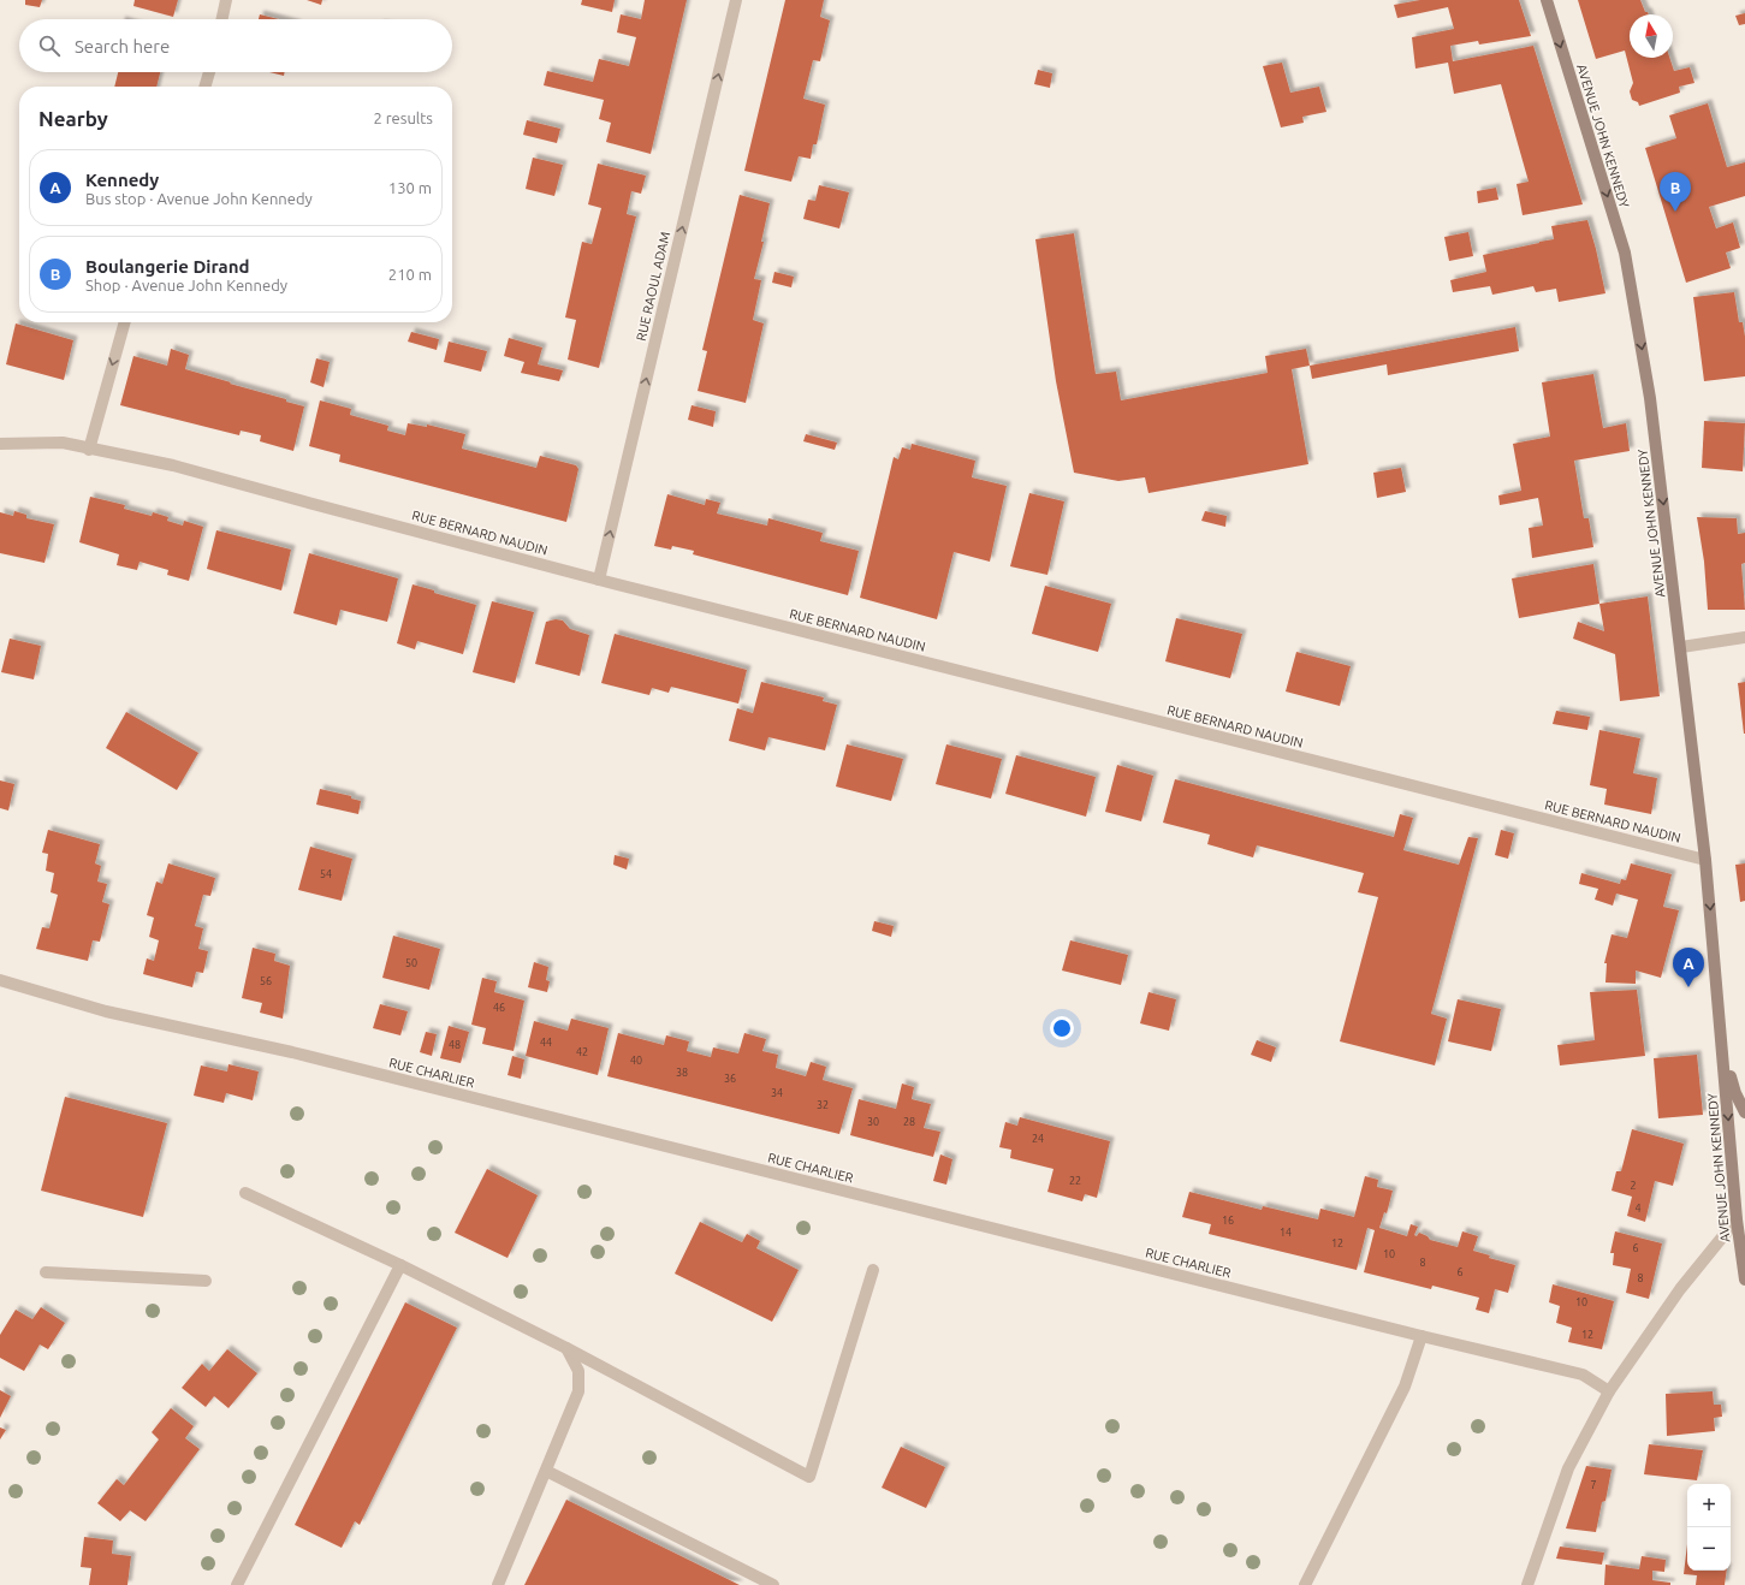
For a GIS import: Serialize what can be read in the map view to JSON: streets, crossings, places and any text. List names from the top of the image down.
{
  "streets": {
    "main road": ["AVENUE JOHN KENNEDY"],
    "street": ["RUE RAOUL ADAM", "RUE BERNARD NAUDIN", "RUE CHARLIER"]
  },
  "crossings": [
    ["AVENUE JOHN KENNEDY", "RUE BERNARD NAUDIN"],
    ["RUE RAOUL ADAM", "RUE BERNARD NAUDIN"]
  ],
  "one_way": ["AVENUE JOHN KENNEDY", "RUE RAOUL ADAM"],
  "house_numbers": [
    "54",
    "50",
    "56",
    "46",
    "44",
    "48",
    "42",
    "40",
    "38",
    "36",
    "34",
    "32",
    "30",
    "28",
    "24",
    "22",
    "2",
    "4",
    "16",
    "14",
    "12",
    "6",
    "10",
    "8",
    "6",
    "8",
    "10",
    "12",
    "7"
  ],
  "north": "top",
  "page": {
    "search": "Search here",
    "heading": ["Nearby", "2 results"],
    "list": [
      {
        "mark": "A",
        "name": "Kennedy",
        "note": "Bus stop · Avenue John Kennedy",
        "value": "130 m"
      },
      {
        "mark": "B",
        "name": "Boulangerie Dirand",
        "note": "Shop · Avenue John Kennedy",
        "value": "210 m"
      }
    ],
    "pins": ["B", "A"],
    "map_buttons": ["+", "−"]
  }
}
